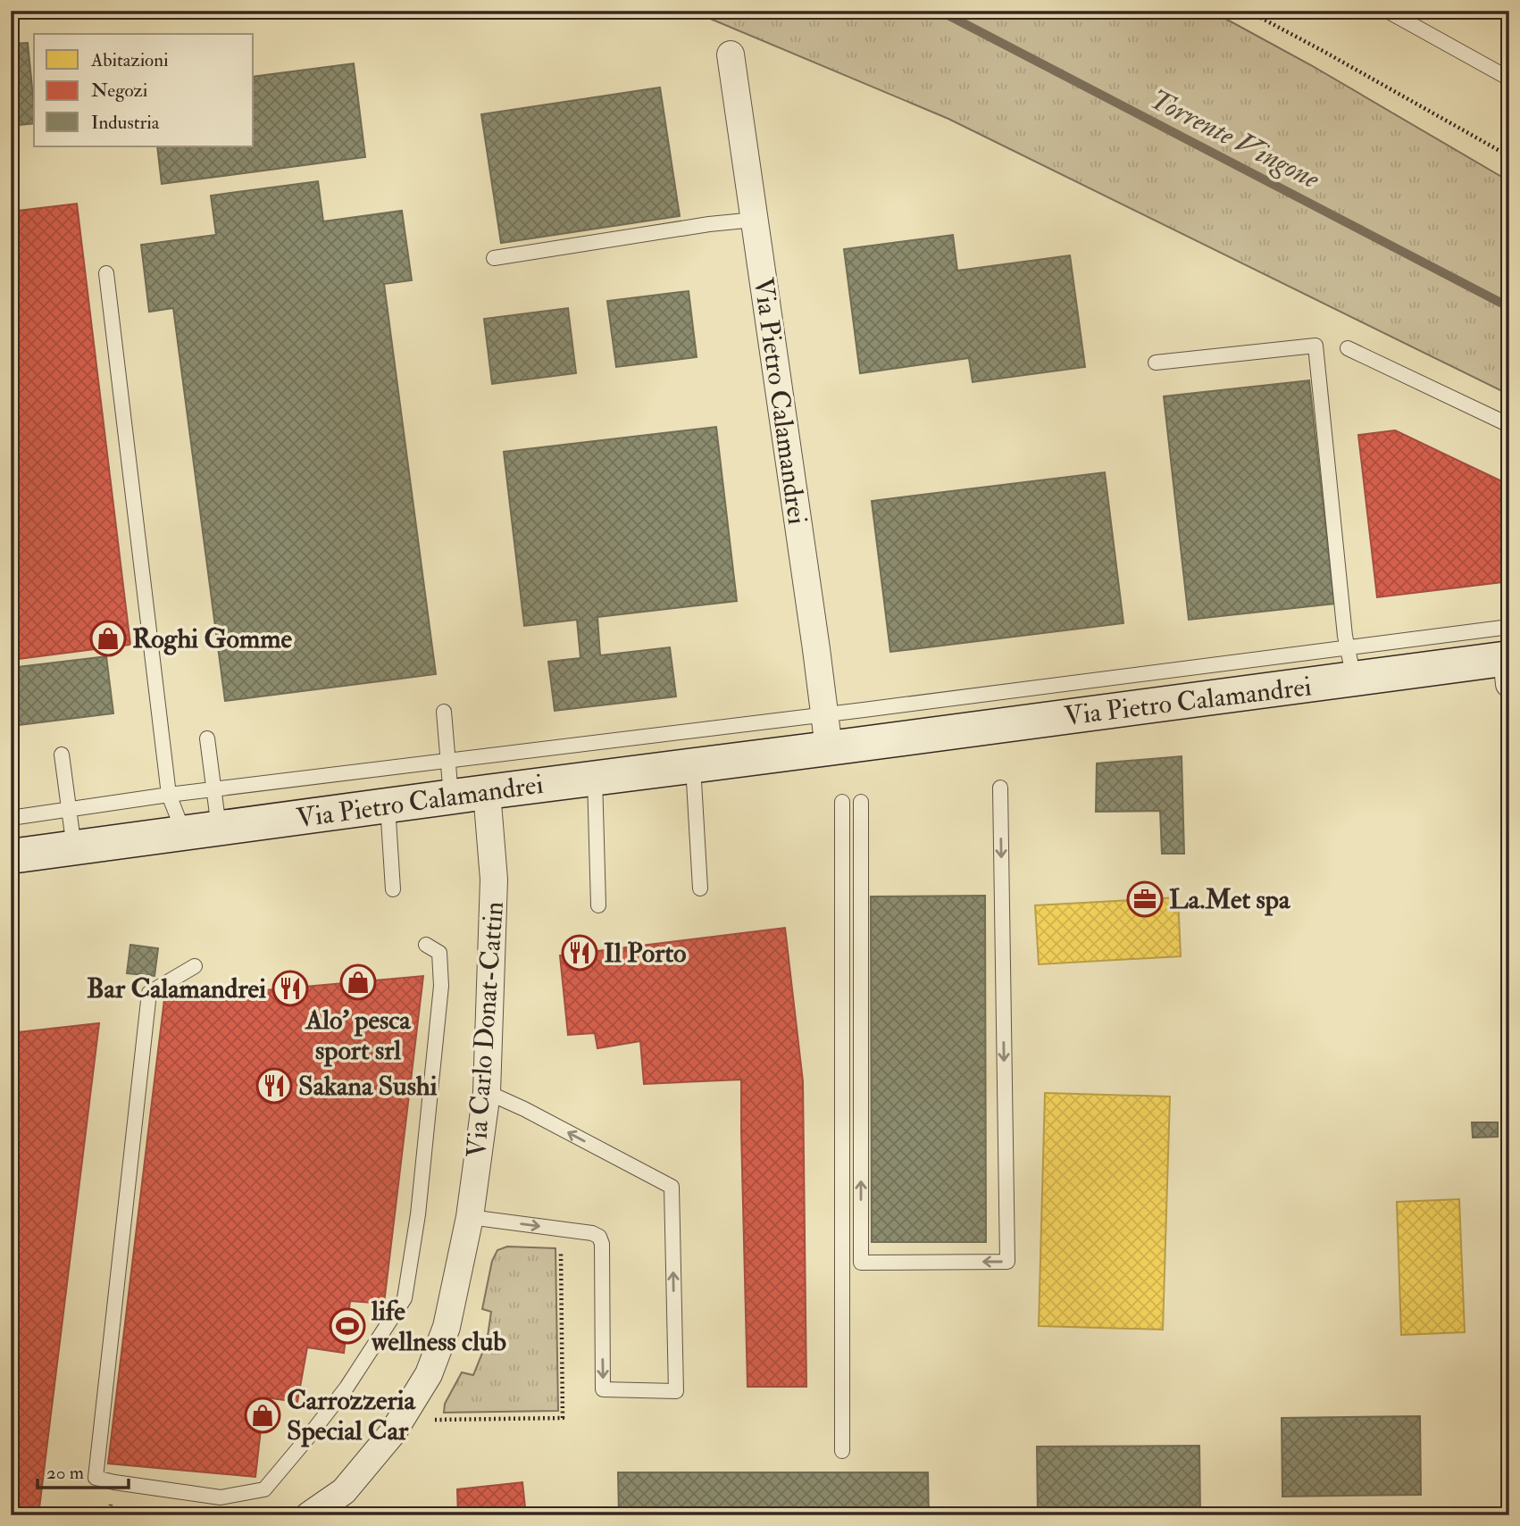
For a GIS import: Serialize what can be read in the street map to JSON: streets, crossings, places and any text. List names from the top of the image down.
{
  "streets": {
    "main road": ["Via Pietro Calamandrei"],
    "street": ["Via Carlo Donat-Cattin"]
  },
  "crossings": [
    ["Via Pietro Calamandrei", "Via Carlo Donat-Cattin"]
  ],
  "water": ["Torrente Vingone"],
  "places": {
    "shop": ["Roghi Gomme", "Alo' pesca sport srl", "Carrozzeria Special Car"],
    "office": ["La.Met spa"],
    "restaurant": ["Il Porto", "Bar Calamandrei", "Sakana Sushi"],
    "sports": ["life wellness club"]
  },
  "legend": ["Abitazioni", "Negozi", "Industria"],
  "scale_bar": "20 m"
}
